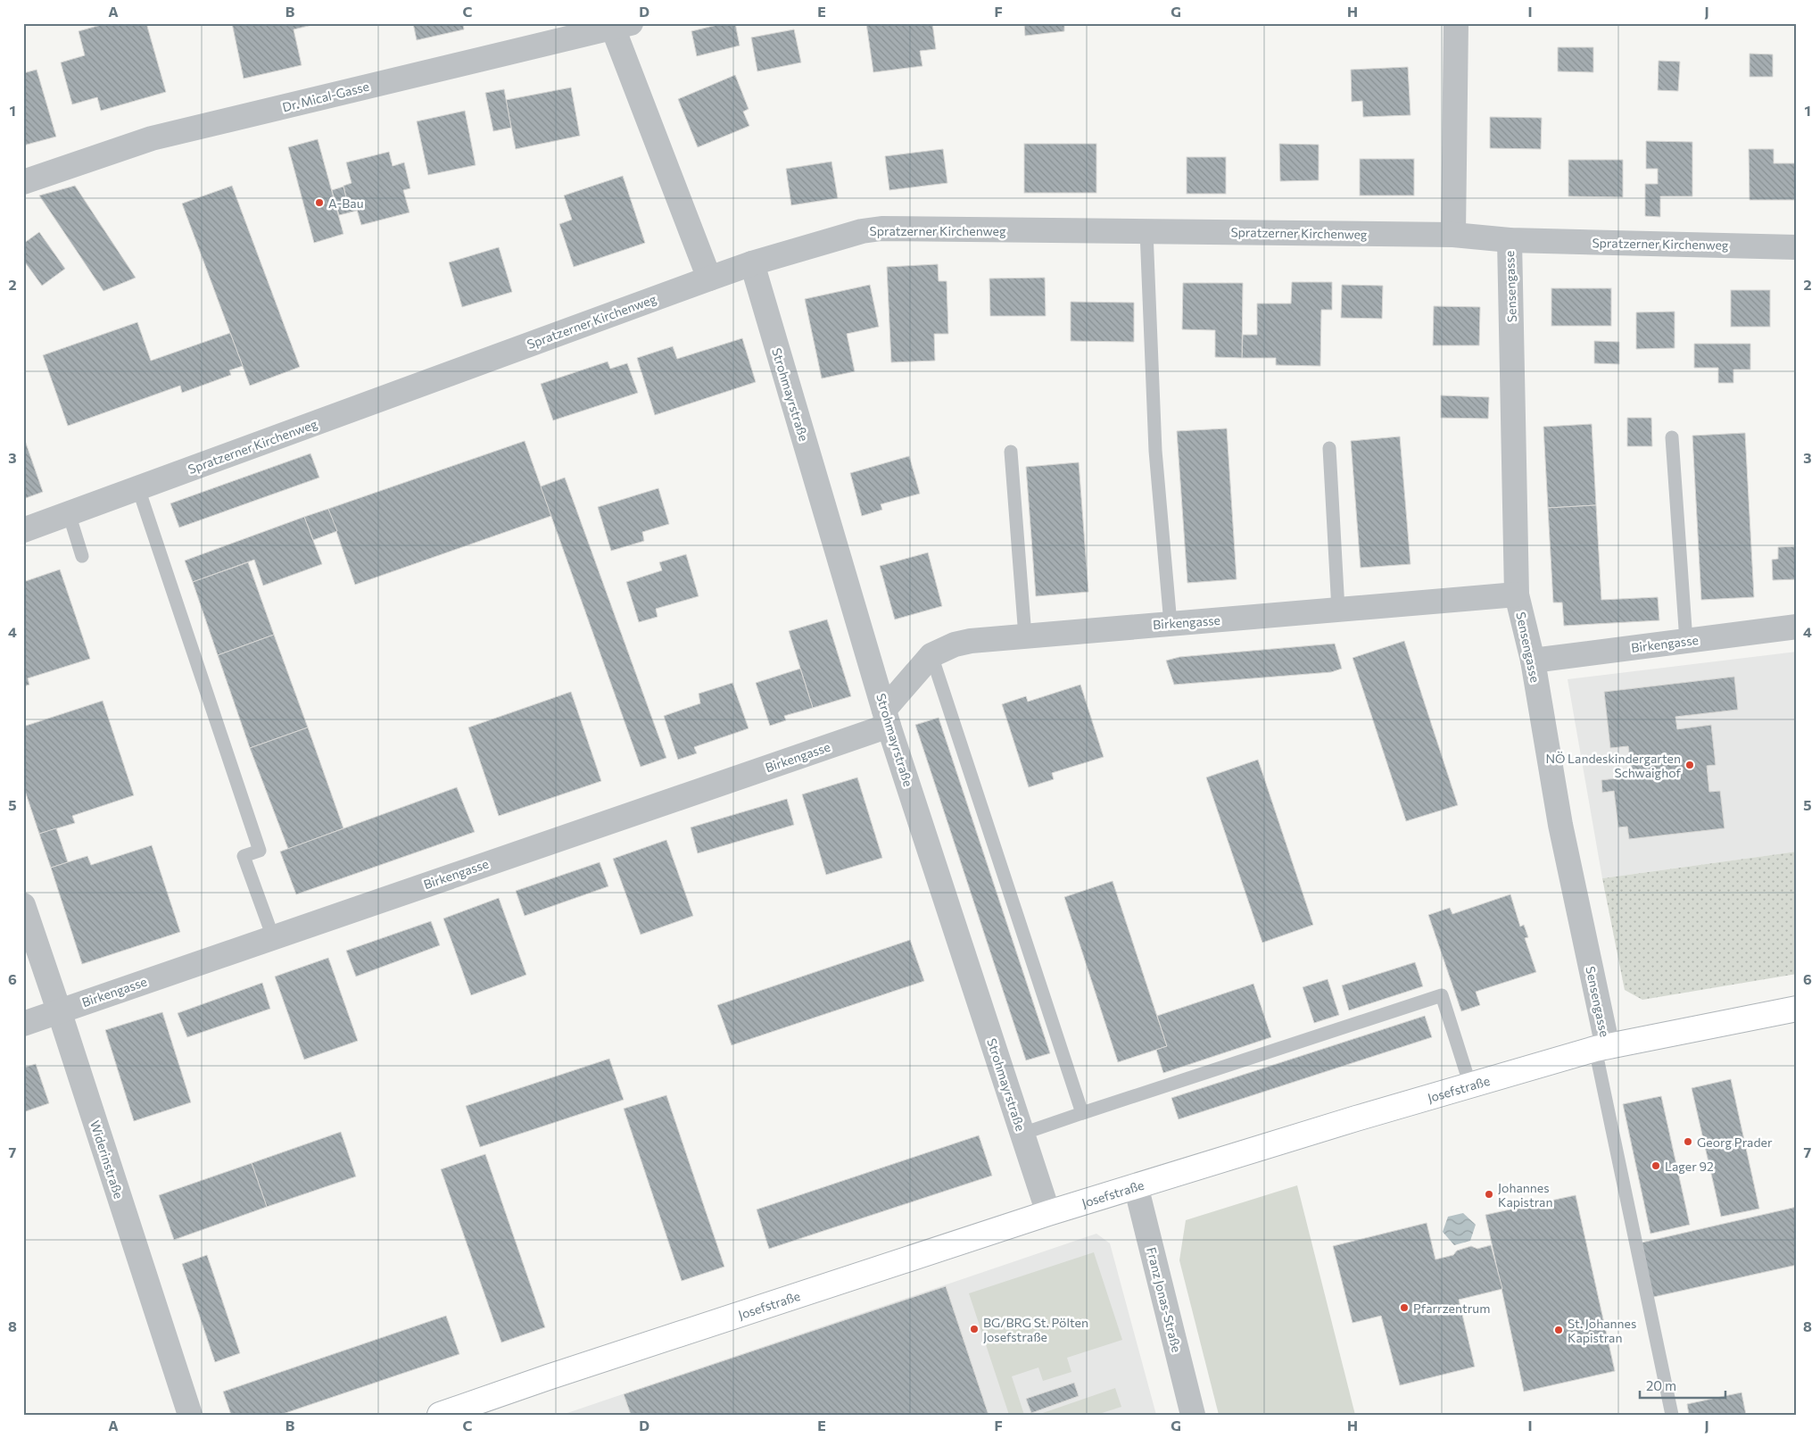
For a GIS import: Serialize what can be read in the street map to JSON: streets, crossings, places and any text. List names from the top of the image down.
{
  "streets": {
    "street": [
      "Dr. Mical-Gasse",
      "Spratzerner Kirchenweg",
      "Sensengasse",
      "Strohmayrstraße",
      "Birkengasse",
      "Josefstraße",
      "Widerinstraße",
      "Franz Jonas-Straße"
    ]
  },
  "crossings": [
    ["Spratzerner Kirchenweg", "Sensengasse"],
    ["Spratzerner Kirchenweg", "Strohmayrstraße"],
    ["Sensengasse", "Birkengasse"],
    ["Sensengasse", "Josefstraße"],
    ["Strohmayrstraße", "Birkengasse"],
    ["Strohmayrstraße", "Josefstraße"],
    ["Birkengasse", "Widerinstraße"],
    ["Josefstraße", "Franz Jonas-Straße"]
  ],
  "places": [
    "A-Bau",
    "NÖ Landeskindergarten Schwaighof",
    "Georg Prader",
    "Lager 92",
    "Johannes Kapistran",
    "Pfarrzentrum",
    "BG/BRG St. Pölten Josefstraße",
    "St. Johannes Kapistran"
  ],
  "scale_bar": "20 m",
  "grid": {
    "columns": [
      "A",
      "B",
      "C",
      "D",
      "E",
      "F",
      "G",
      "H",
      "I",
      "J"
    ],
    "rows": [
      "1",
      "2",
      "3",
      "4",
      "5",
      "6",
      "7",
      "8"
    ]
  }
}
